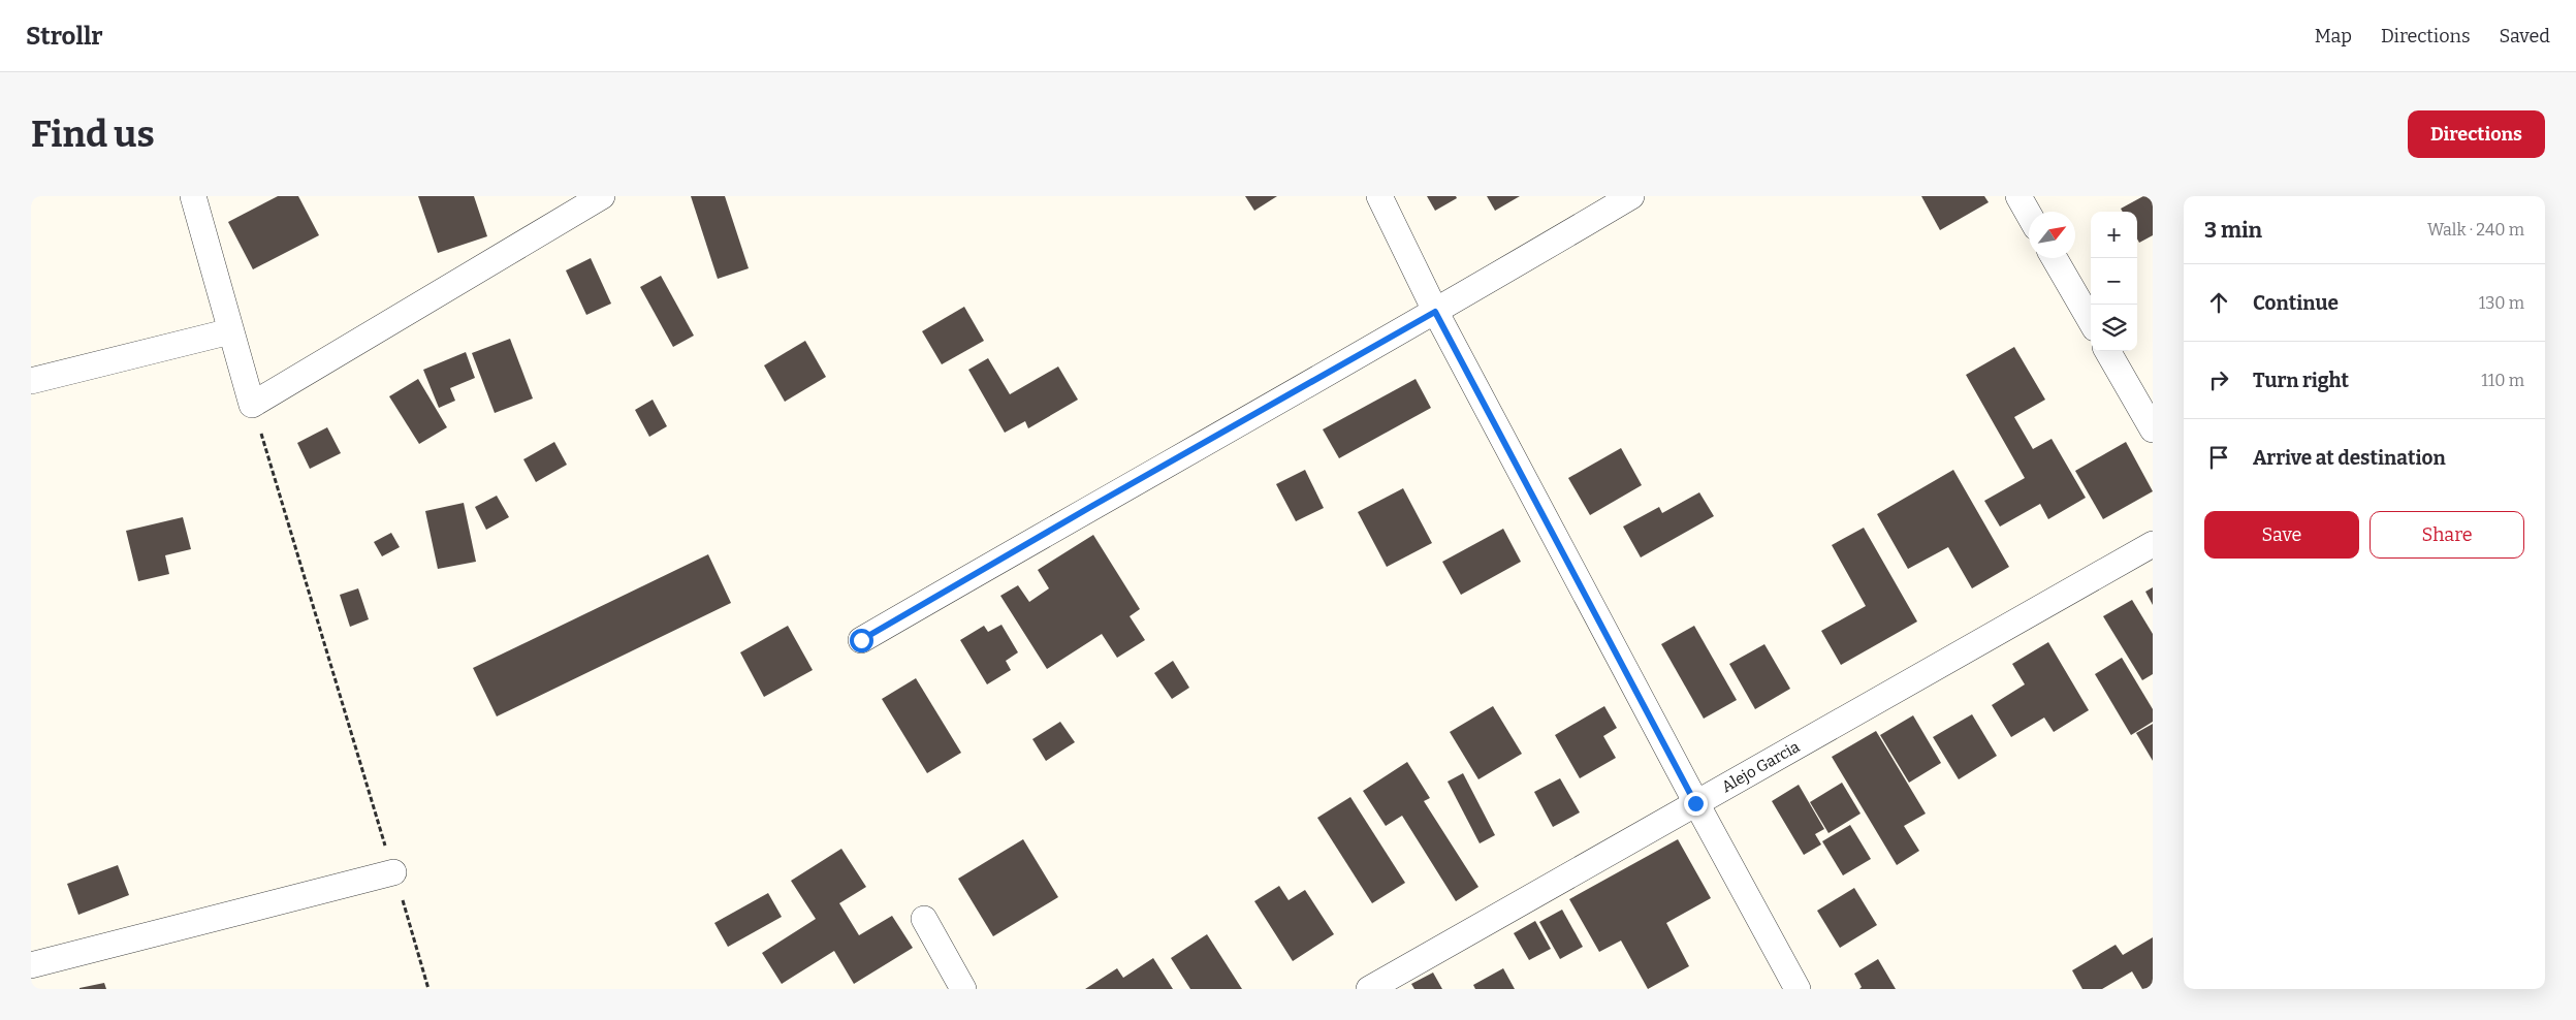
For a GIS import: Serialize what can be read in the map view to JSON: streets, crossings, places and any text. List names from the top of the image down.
{
  "streets": {
    "street": ["Alejo Garcia"]
  },
  "north": "top right",
  "page": {
    "header": "Strollr",
    "nav": ["Map", "Directions", "Saved"],
    "buttons": [
      "Directions",
      ["Save", "Share"]
    ],
    "title": "Find us",
    "heading": ["3 min", "Walk · 240 m"],
    "map_buttons": ["+", "−"],
    "list": [
      ["Continue", "130 m"],
      ["Turn right", "110 m"],
      "Arrive at destination"
    ]
  }
}
